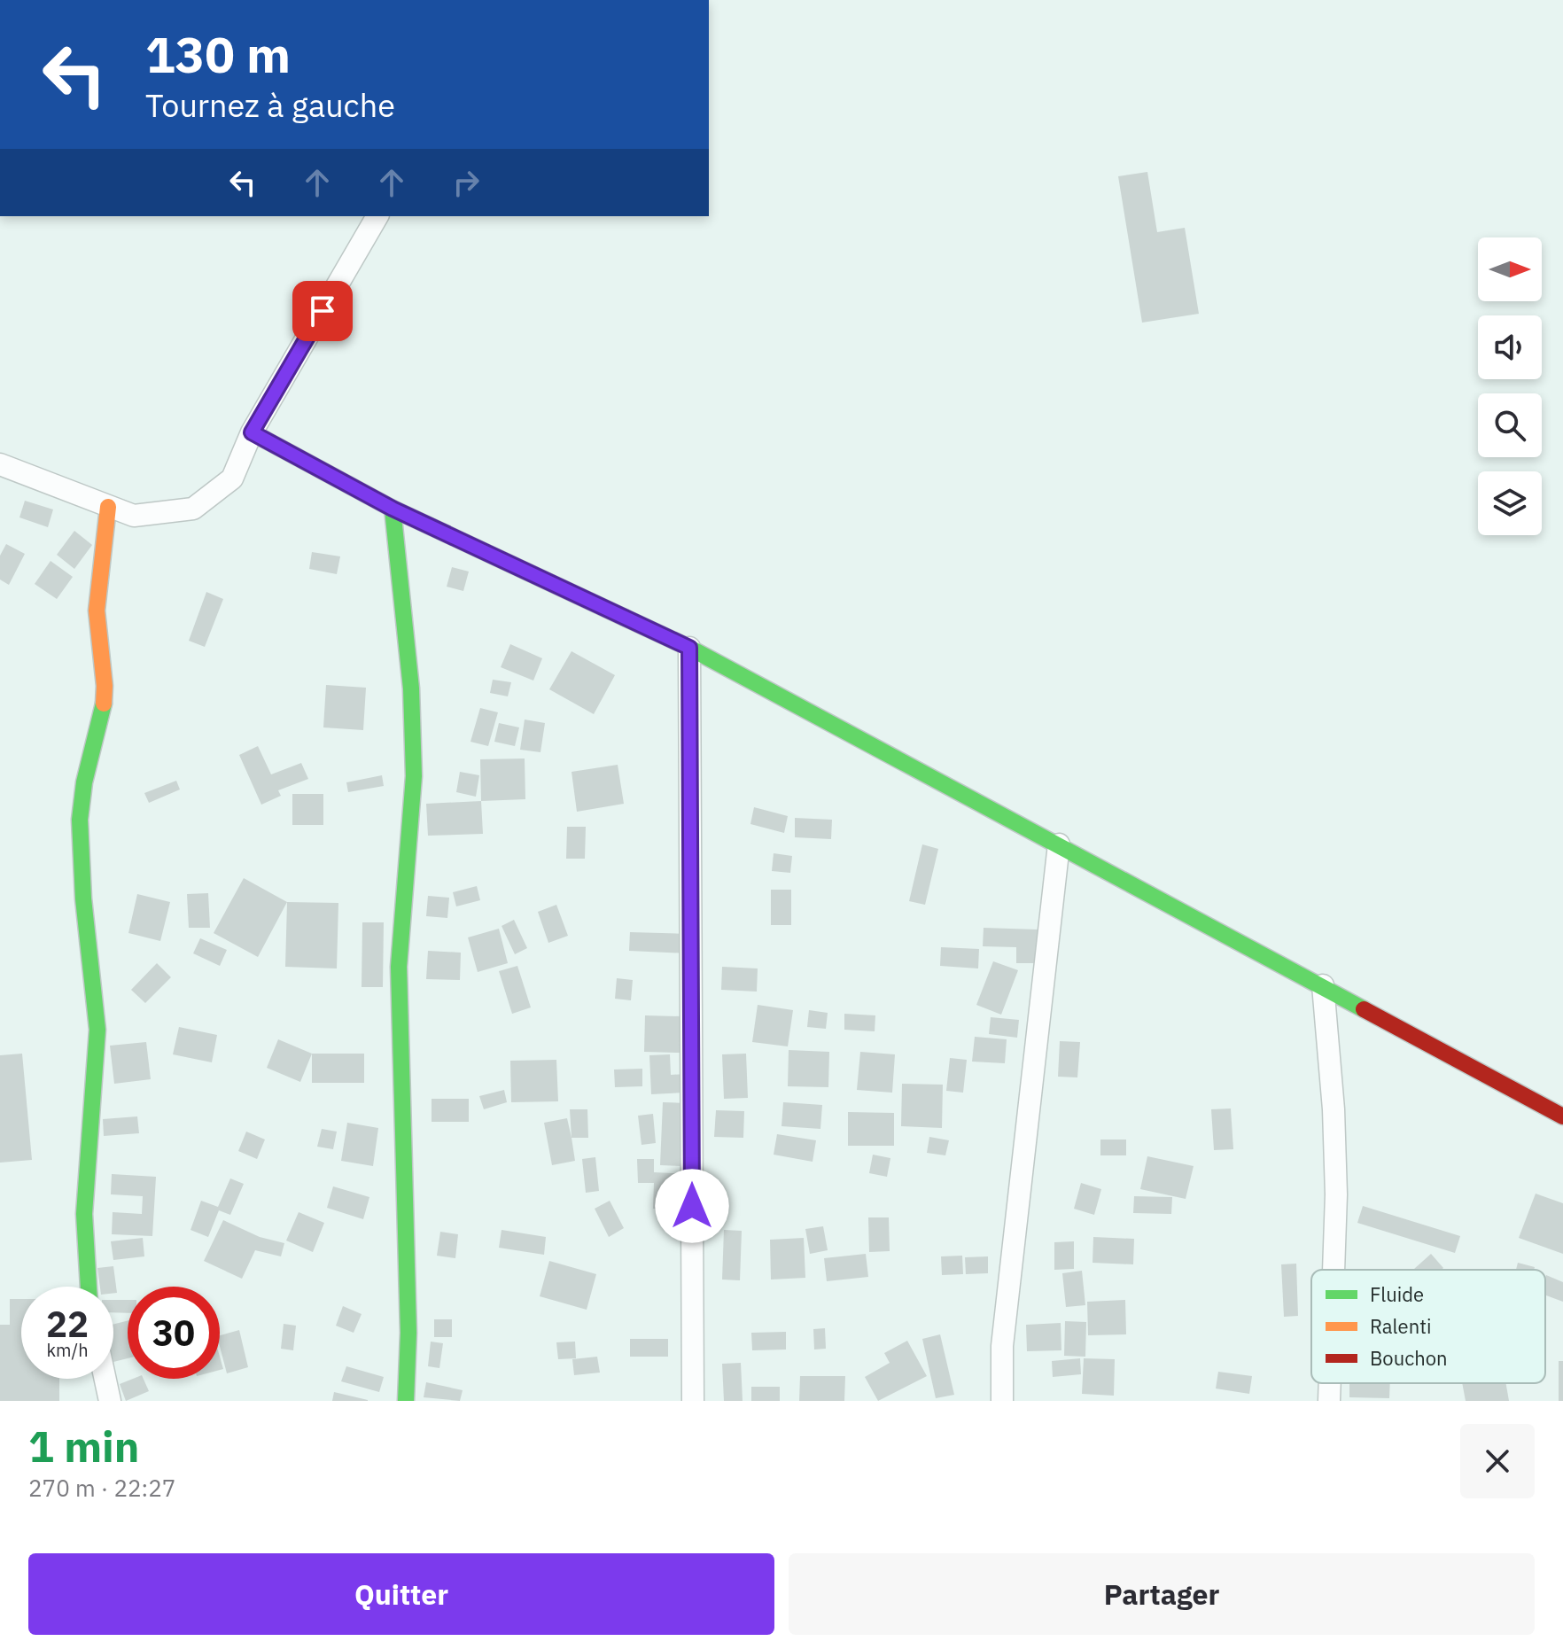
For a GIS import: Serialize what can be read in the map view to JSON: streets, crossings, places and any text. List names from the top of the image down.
{
  "legend": ["Fluide", "Ralenti", "Bouchon"],
  "north": "right",
  "page": {
    "turn": ["130 m", "Tournez à gauche"],
    "speed": "22 km/h",
    "limit": "30",
    "heading": ["1 min", "270 m · 22:27"],
    "buttons": ["Quitter", "Partager"]
  }
}
